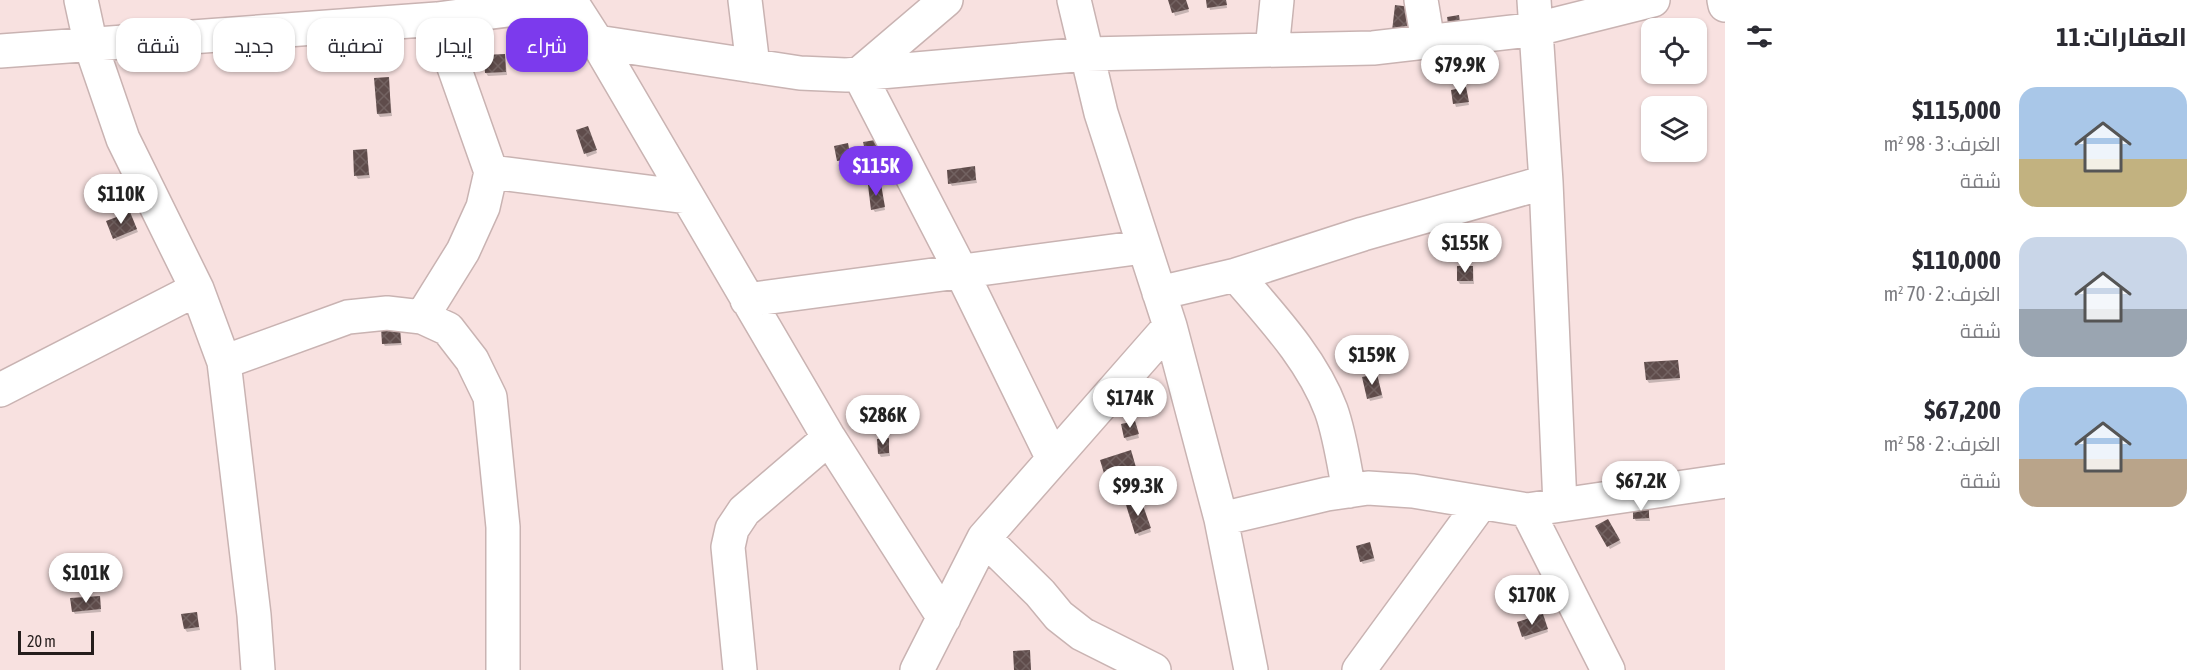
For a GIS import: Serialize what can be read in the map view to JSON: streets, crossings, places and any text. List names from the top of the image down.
{
  "scale_bar": "20 m",
  "page": {
    "heading": "العقارات: 11",
    "chip": [
      "شراء",
      "إيجار",
      "تصفية",
      "جديد",
      "شقة"
    ],
    "price": [
      "$79.9K",
      "$115K",
      "$110K",
      "$155K",
      "$159K",
      "$174K",
      "$286K",
      "$67.2K",
      "$99.3K",
      "$101K",
      "$170K"
    ],
    "list": [
      {
        "name": "$115,000",
        "note": "الغرف: 3 · 98 m² · شقة"
      },
      {
        "name": "$110,000",
        "note": "الغرف: 2 · 70 m² · شقة"
      },
      {
        "name": "$67,200",
        "note": "الغرف: 2 · 58 m² · شقة"
      }
    ],
    "scale": "20 m"
  }
}
